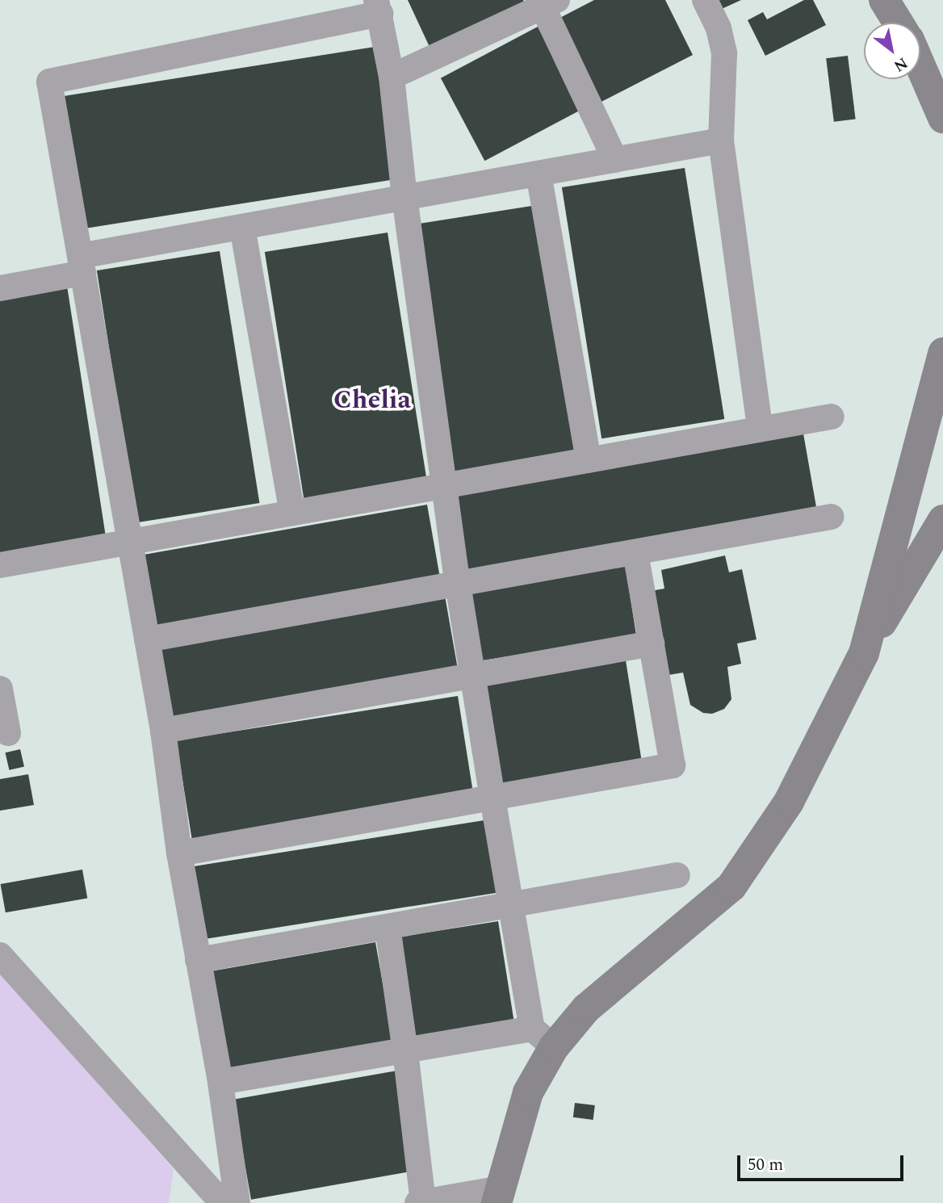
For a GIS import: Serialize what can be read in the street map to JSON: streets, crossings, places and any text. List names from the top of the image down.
{
  "districts": ["Chelia"],
  "scale_bar": "50 m",
  "north": "bottom right"
}
